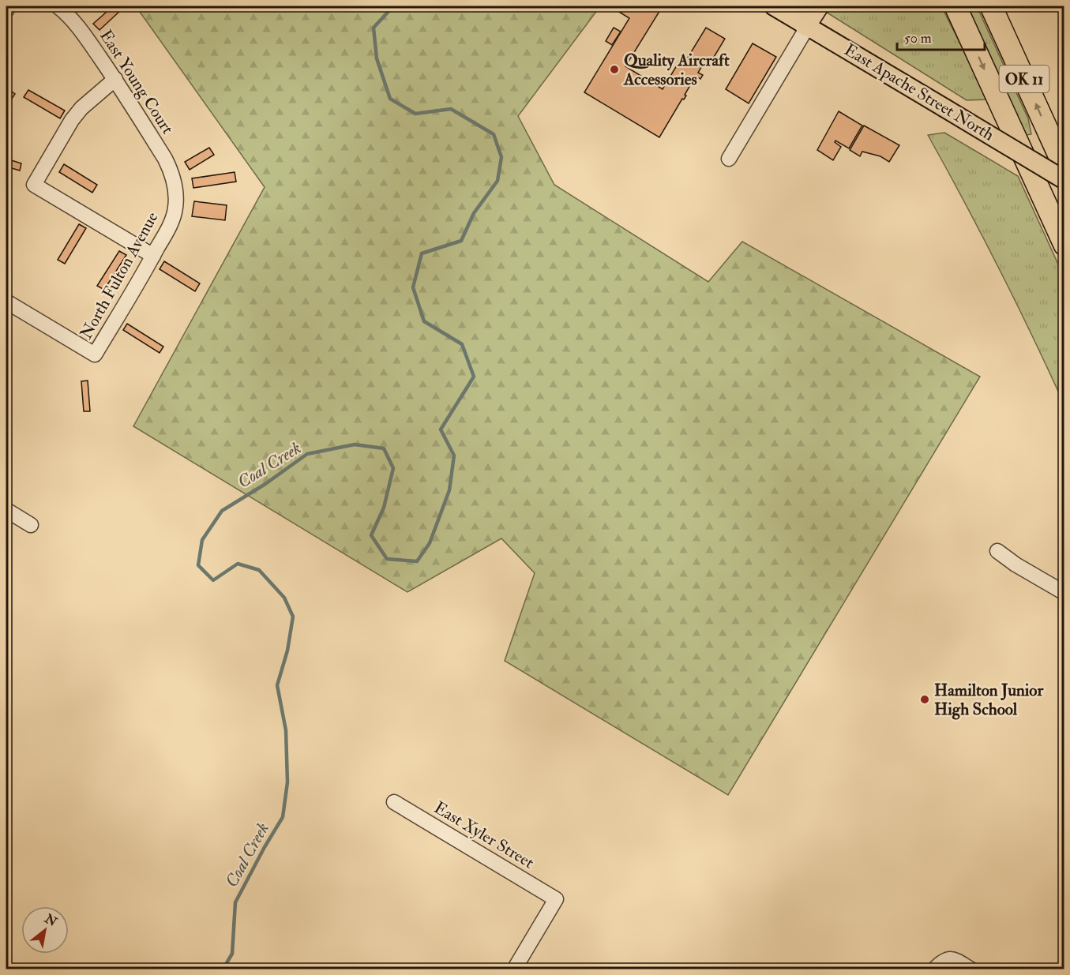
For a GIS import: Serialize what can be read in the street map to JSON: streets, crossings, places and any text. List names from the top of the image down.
{
  "streets": {
    "highway": ["OK 11"],
    "main road": ["East Apache Street North"],
    "street": ["East Young Court", "North Fulton Avenue", "East Xyler Street"]
  },
  "crossings": [
    ["East Young Court", "North Fulton Avenue"]
  ],
  "water": ["Coal Creek"],
  "places": ["Quality Aircraft Accessories", "Hamilton Junior High School"],
  "scale_bar": "50 m",
  "north": "top right"
}
